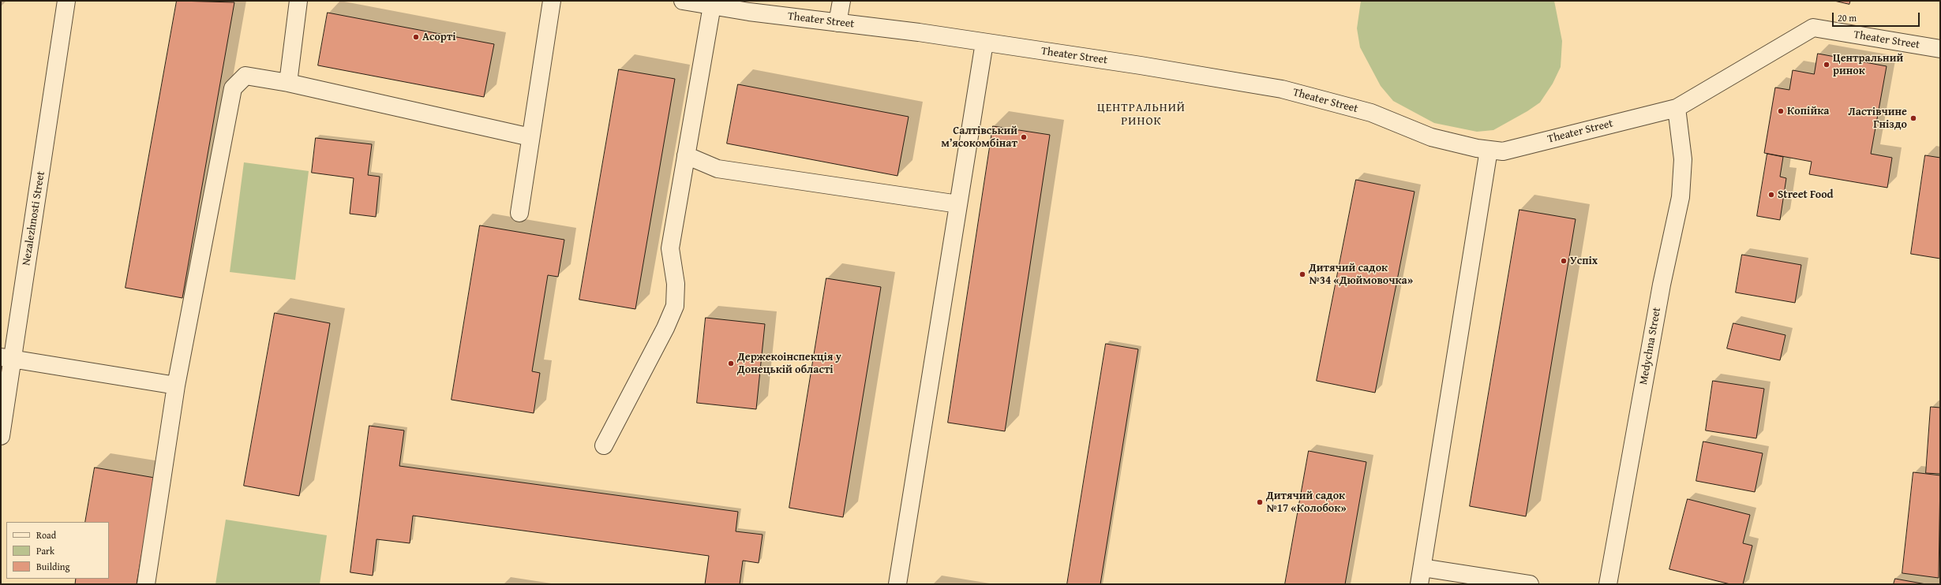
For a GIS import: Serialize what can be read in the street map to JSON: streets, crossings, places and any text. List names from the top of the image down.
{
  "streets": {
    "street": ["Theater Street", "Nezalezhnosti Street", "Medychna Street"]
  },
  "crossings": [
    ["Theater Street", "Medychna Street"]
  ],
  "districts": ["ЦЕНТРАЛЬНИЙ РИНОК"],
  "places": [
    "Асорті",
    "Центральний ринок",
    "Копійка",
    "Ластівчине Гніздо",
    "Салтівський мʼясокомбінат",
    "Street Food",
    "Успіх",
    "Дитячий садок №34 «Дюймовочка»",
    "Держекоінспекція у Донецькій області",
    "Дитячий садок №17 «Колобок»"
  ],
  "legend": ["Road", "Park", "Building"],
  "scale_bar": "20 m"
}
